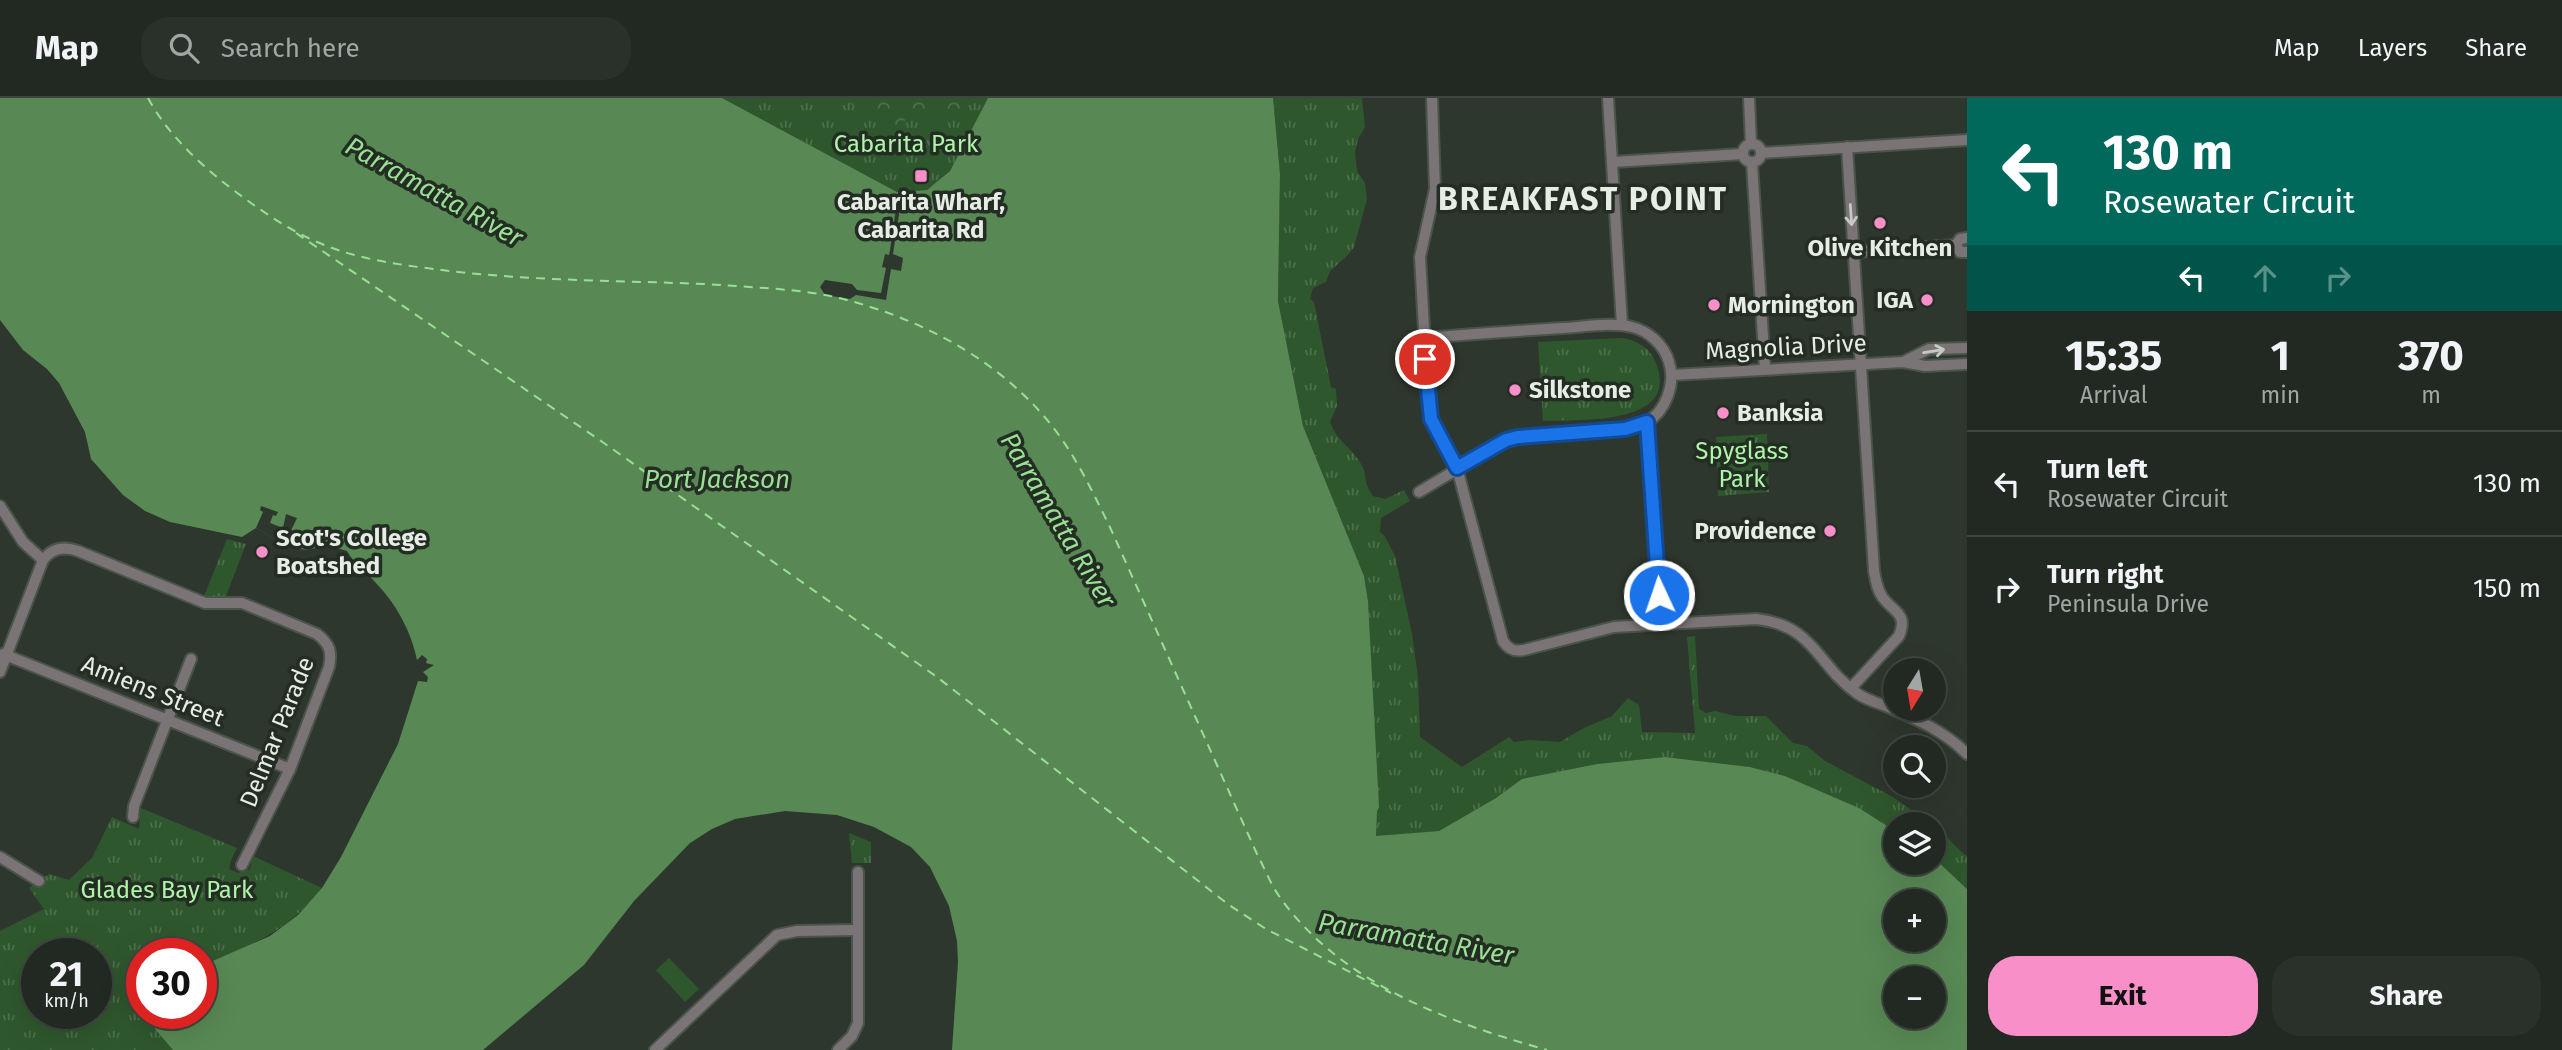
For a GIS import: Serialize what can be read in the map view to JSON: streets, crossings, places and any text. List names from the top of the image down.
{
  "streets": {
    "street": ["Magnolia Drive", "Amiens Street", "Delmar Parade"]
  },
  "crossings": [
    ["Amiens Street", "Delmar Parade"]
  ],
  "districts": ["BREAKFAST POINT"],
  "water": ["Parramatta River", "Port Jackson"],
  "parks": ["Cabarita Park", "Spyglass Park", "Glades Bay Park"],
  "places": {
    "transit": ["Cabarita Wharf, Cabarita Rd"],
    "other": [
      "Olive Kitchen",
      "IGA",
      "Mornington",
      "Silkstone",
      "Banksia",
      "Providence",
      "Scot's College Boatshed"
    ]
  },
  "north": "bottom",
  "page": {
    "header": "Map",
    "search": "Search here",
    "nav": ["Map", "Layers", "Share"],
    "turn": ["130 m", "Rosewater Circuit"],
    "eta": [
      "15:35",
      "Arrival",
      "1",
      "min",
      "370",
      "m"
    ],
    "list": [
      {
        "name": "Turn left",
        "note": "Rosewater Circuit",
        "value": "130 m"
      },
      {
        "name": "Turn right",
        "note": "Peninsula Drive",
        "value": "150 m"
      }
    ],
    "map_buttons": ["+", "−"],
    "speed": "21 km/h",
    "limit": "30",
    "buttons": ["Exit", "Share"]
  }
}
